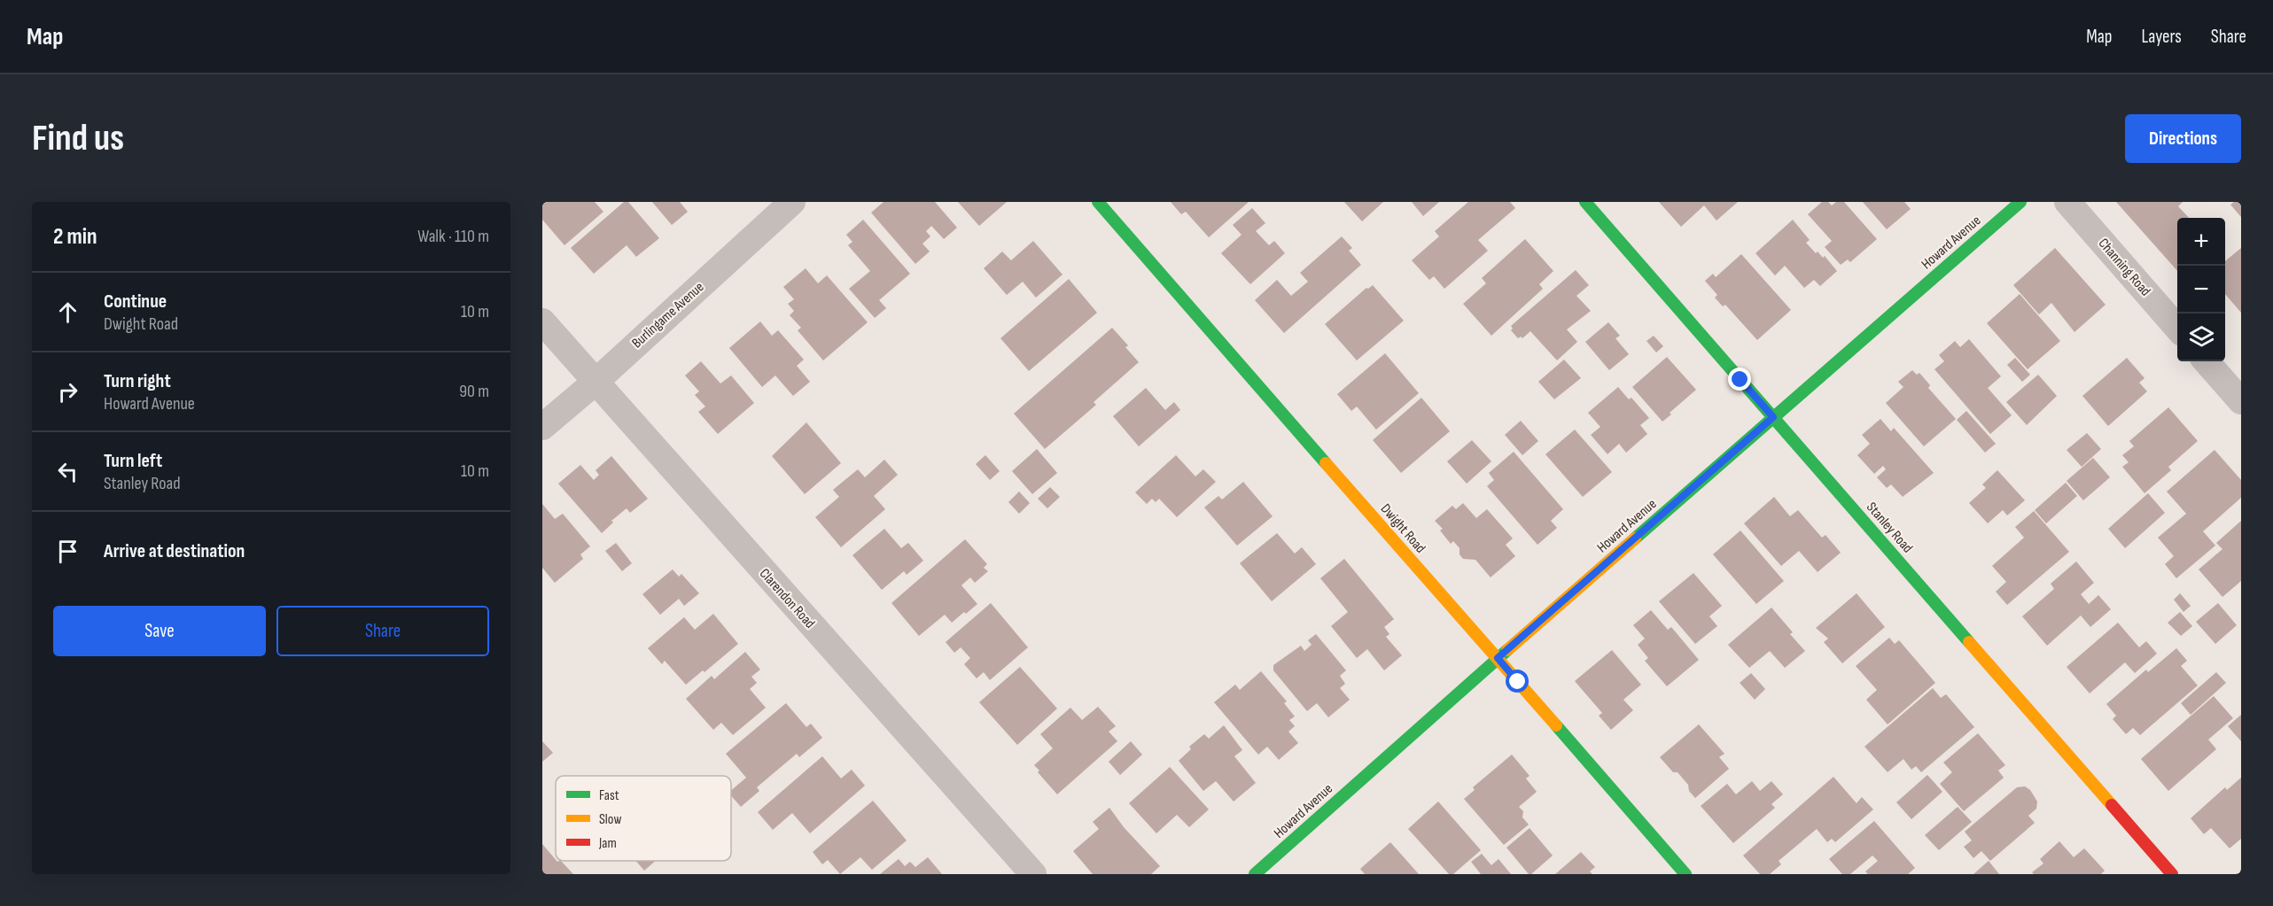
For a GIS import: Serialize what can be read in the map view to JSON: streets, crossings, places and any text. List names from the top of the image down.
{
  "streets": {
    "street": [
      "Howard Avenue",
      "Channing Road",
      "Burlingame Avenue",
      "Stanley Road",
      "Dwight Road",
      "Clarendon Road"
    ]
  },
  "crossings": [
    ["Howard Avenue", "Stanley Road"],
    ["Howard Avenue", "Dwight Road"],
    ["Burlingame Avenue", "Clarendon Road"]
  ],
  "legend": ["Fast", "Slow", "Jam"],
  "page": {
    "header": "Map",
    "nav": ["Map", "Layers", "Share"],
    "buttons": [
      "Directions",
      ["Save", "Share"]
    ],
    "title": "Find us",
    "heading": ["2 min", "Walk · 110 m"],
    "map_buttons": ["+", "−"],
    "list": [
      ["Continue", "Dwight Road", "10 m"],
      ["Turn right", "Howard Avenue", "90 m"],
      ["Turn left", "Stanley Road", "10 m"],
      "Arrive at destination"
    ]
  }
}
